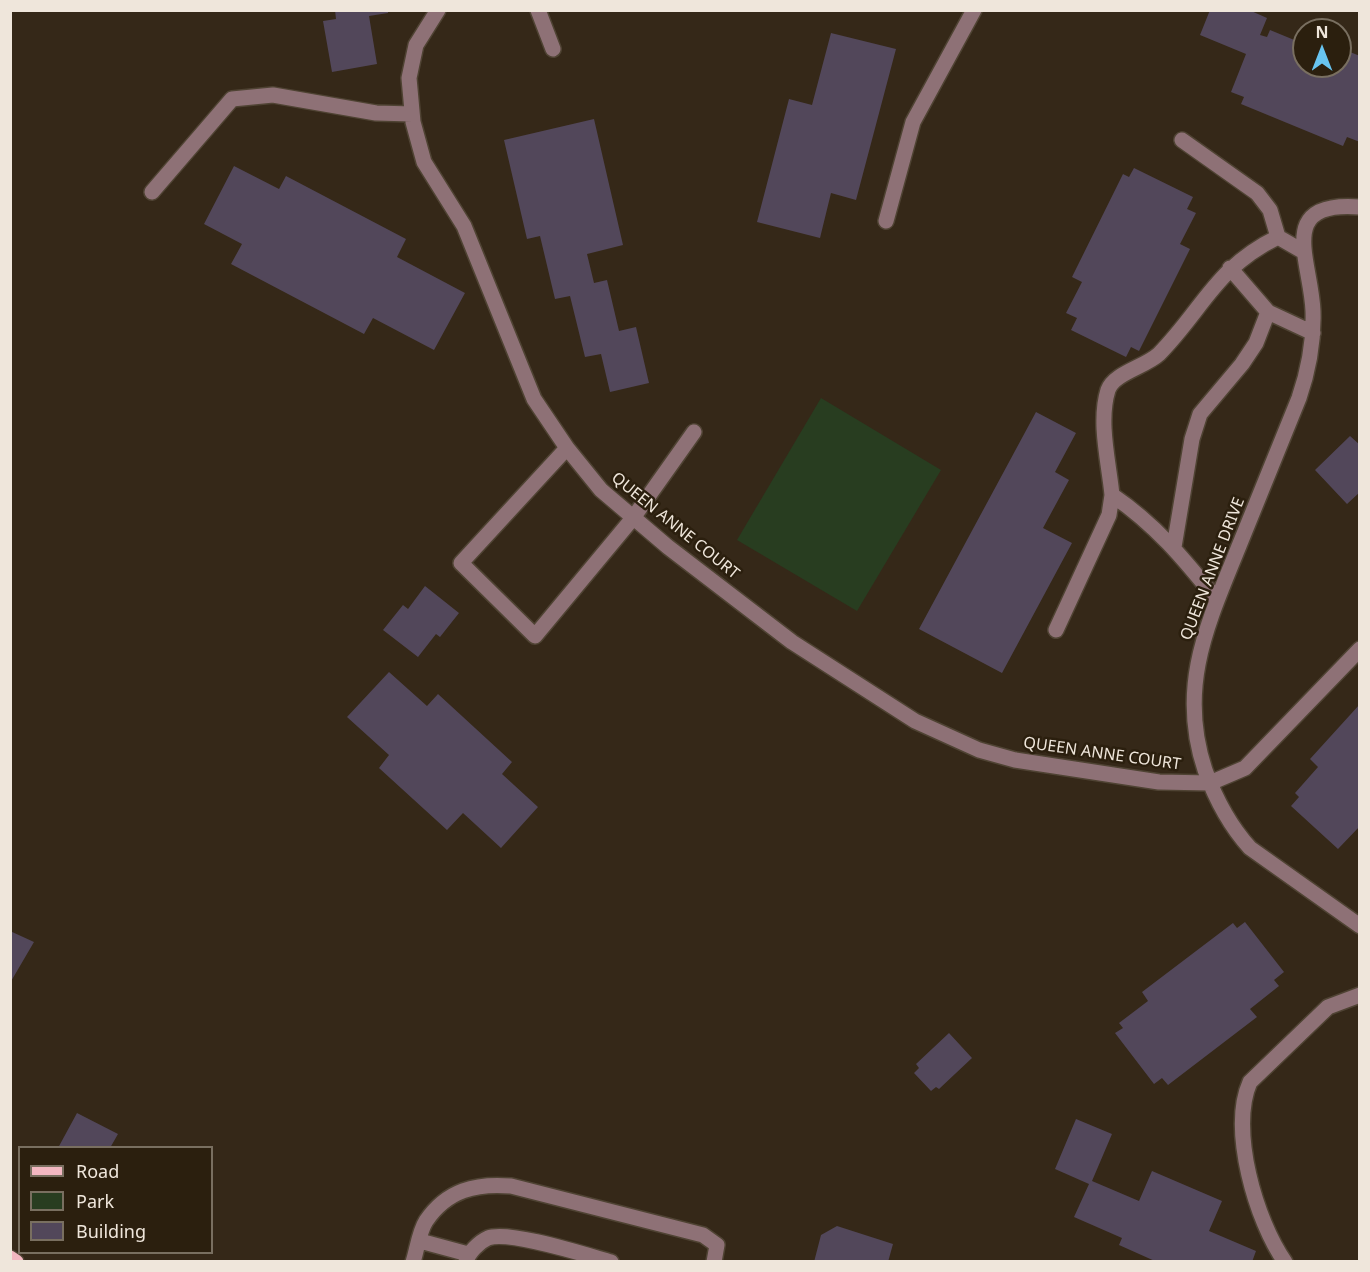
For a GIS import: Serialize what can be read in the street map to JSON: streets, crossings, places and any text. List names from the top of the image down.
{
  "streets": {
    "street": ["QUEEN ANNE COURT", "QUEEN ANNE DRIVE"]
  },
  "crossings": [
    ["QUEEN ANNE COURT", "QUEEN ANNE DRIVE"]
  ],
  "legend": ["Road", "Park", "Building"],
  "north": "top"
}
